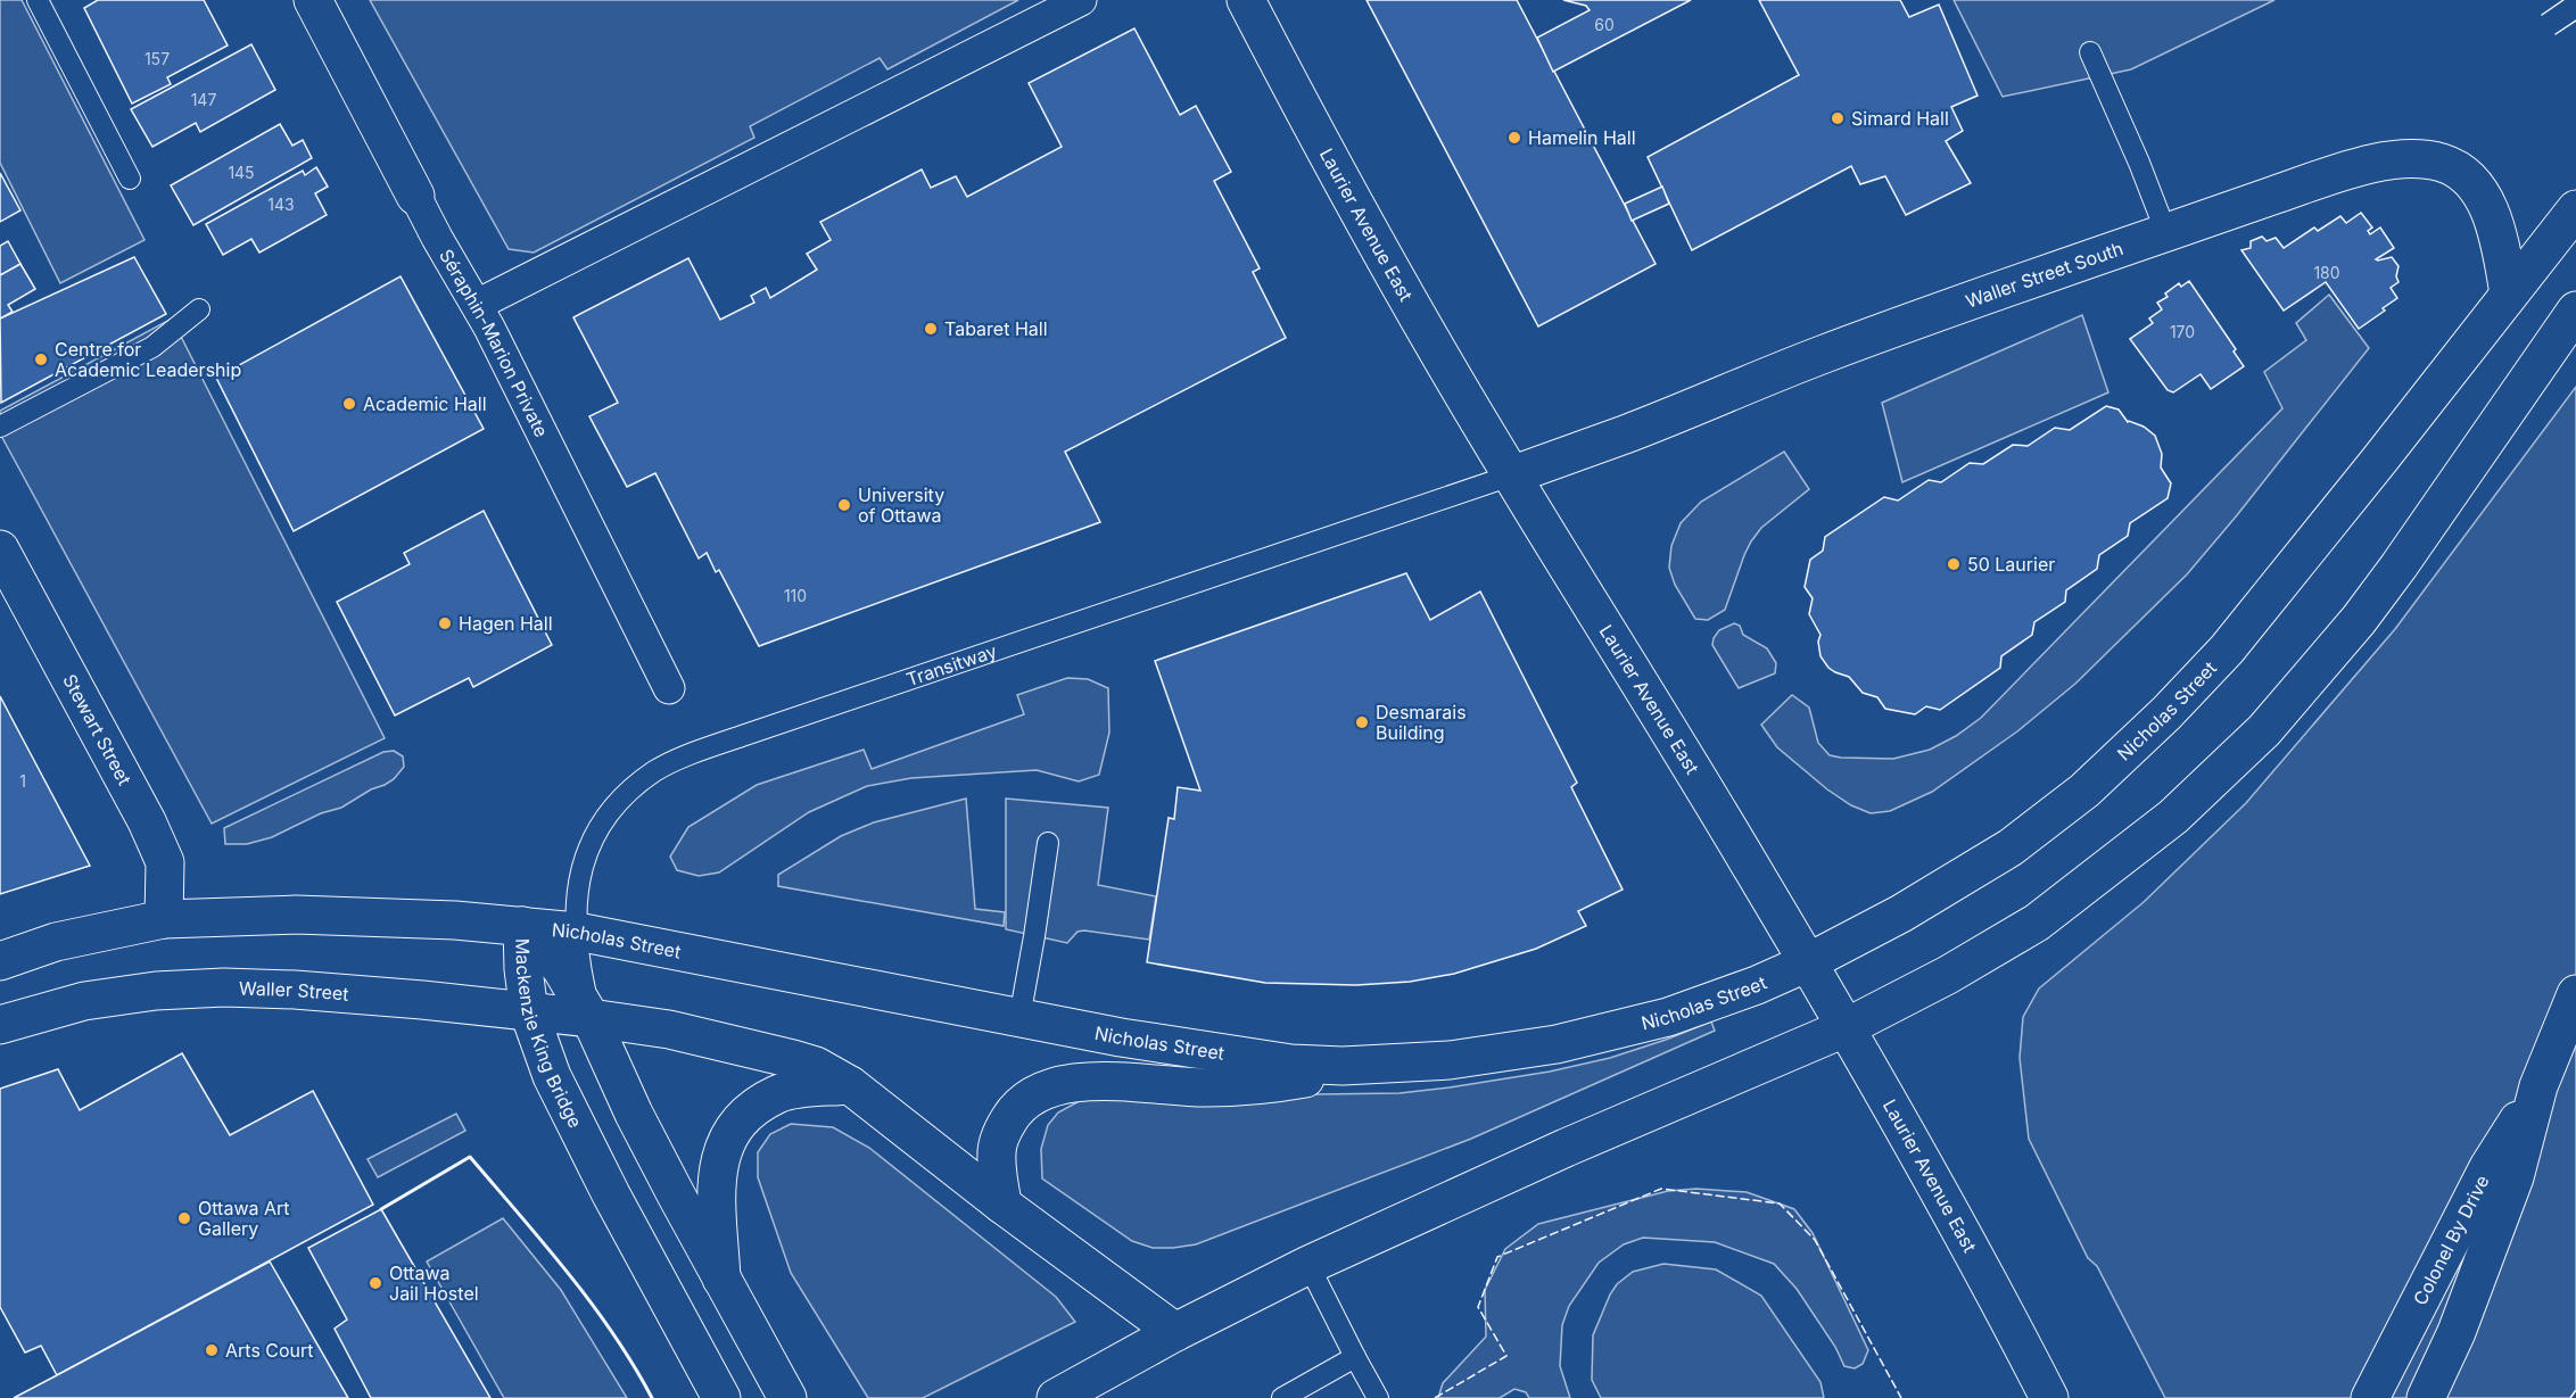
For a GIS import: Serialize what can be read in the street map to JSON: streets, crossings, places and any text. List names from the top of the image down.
{
  "streets": {
    "main road": [
      "Laurier Avenue East",
      "Waller Street South",
      "Séraphin-Marion Private",
      "Nicholas Street",
      "Stewart Street",
      "Waller Street",
      "Mackenzie King Bridge",
      "Colonel By Drive"
    ],
    "lane": ["Transitway"]
  },
  "crossings": [
    ["Laurier Avenue East", "Waller Street South"],
    ["Laurier Avenue East", "Transitway"],
    ["Laurier Avenue East", "Nicholas Street"],
    ["Waller Street South", "Transitway"],
    ["Waller Street South", "Nicholas Street"],
    ["Transitway", "Nicholas Street"],
    ["Transitway", "Waller Street"],
    ["Transitway", "Mackenzie King Bridge"],
    ["Nicholas Street", "Mackenzie King Bridge"],
    ["Waller Street", "Mackenzie King Bridge"]
  ],
  "places": [
    "Simard Hall",
    "Hamelin Hall",
    "Tabaret Hall",
    "Centre for Academic Leadership",
    "Academic Hall",
    "University of Ottawa",
    "50 Laurier",
    "Hagen Hall",
    "Desmarais Building",
    "Ottawa Art Gallery",
    "Ottawa Jail Hostel",
    "Arts Court"
  ],
  "house_numbers": [
    "60",
    "157",
    "147",
    "145",
    "143",
    "180",
    "170",
    "110",
    "1"
  ]
}
